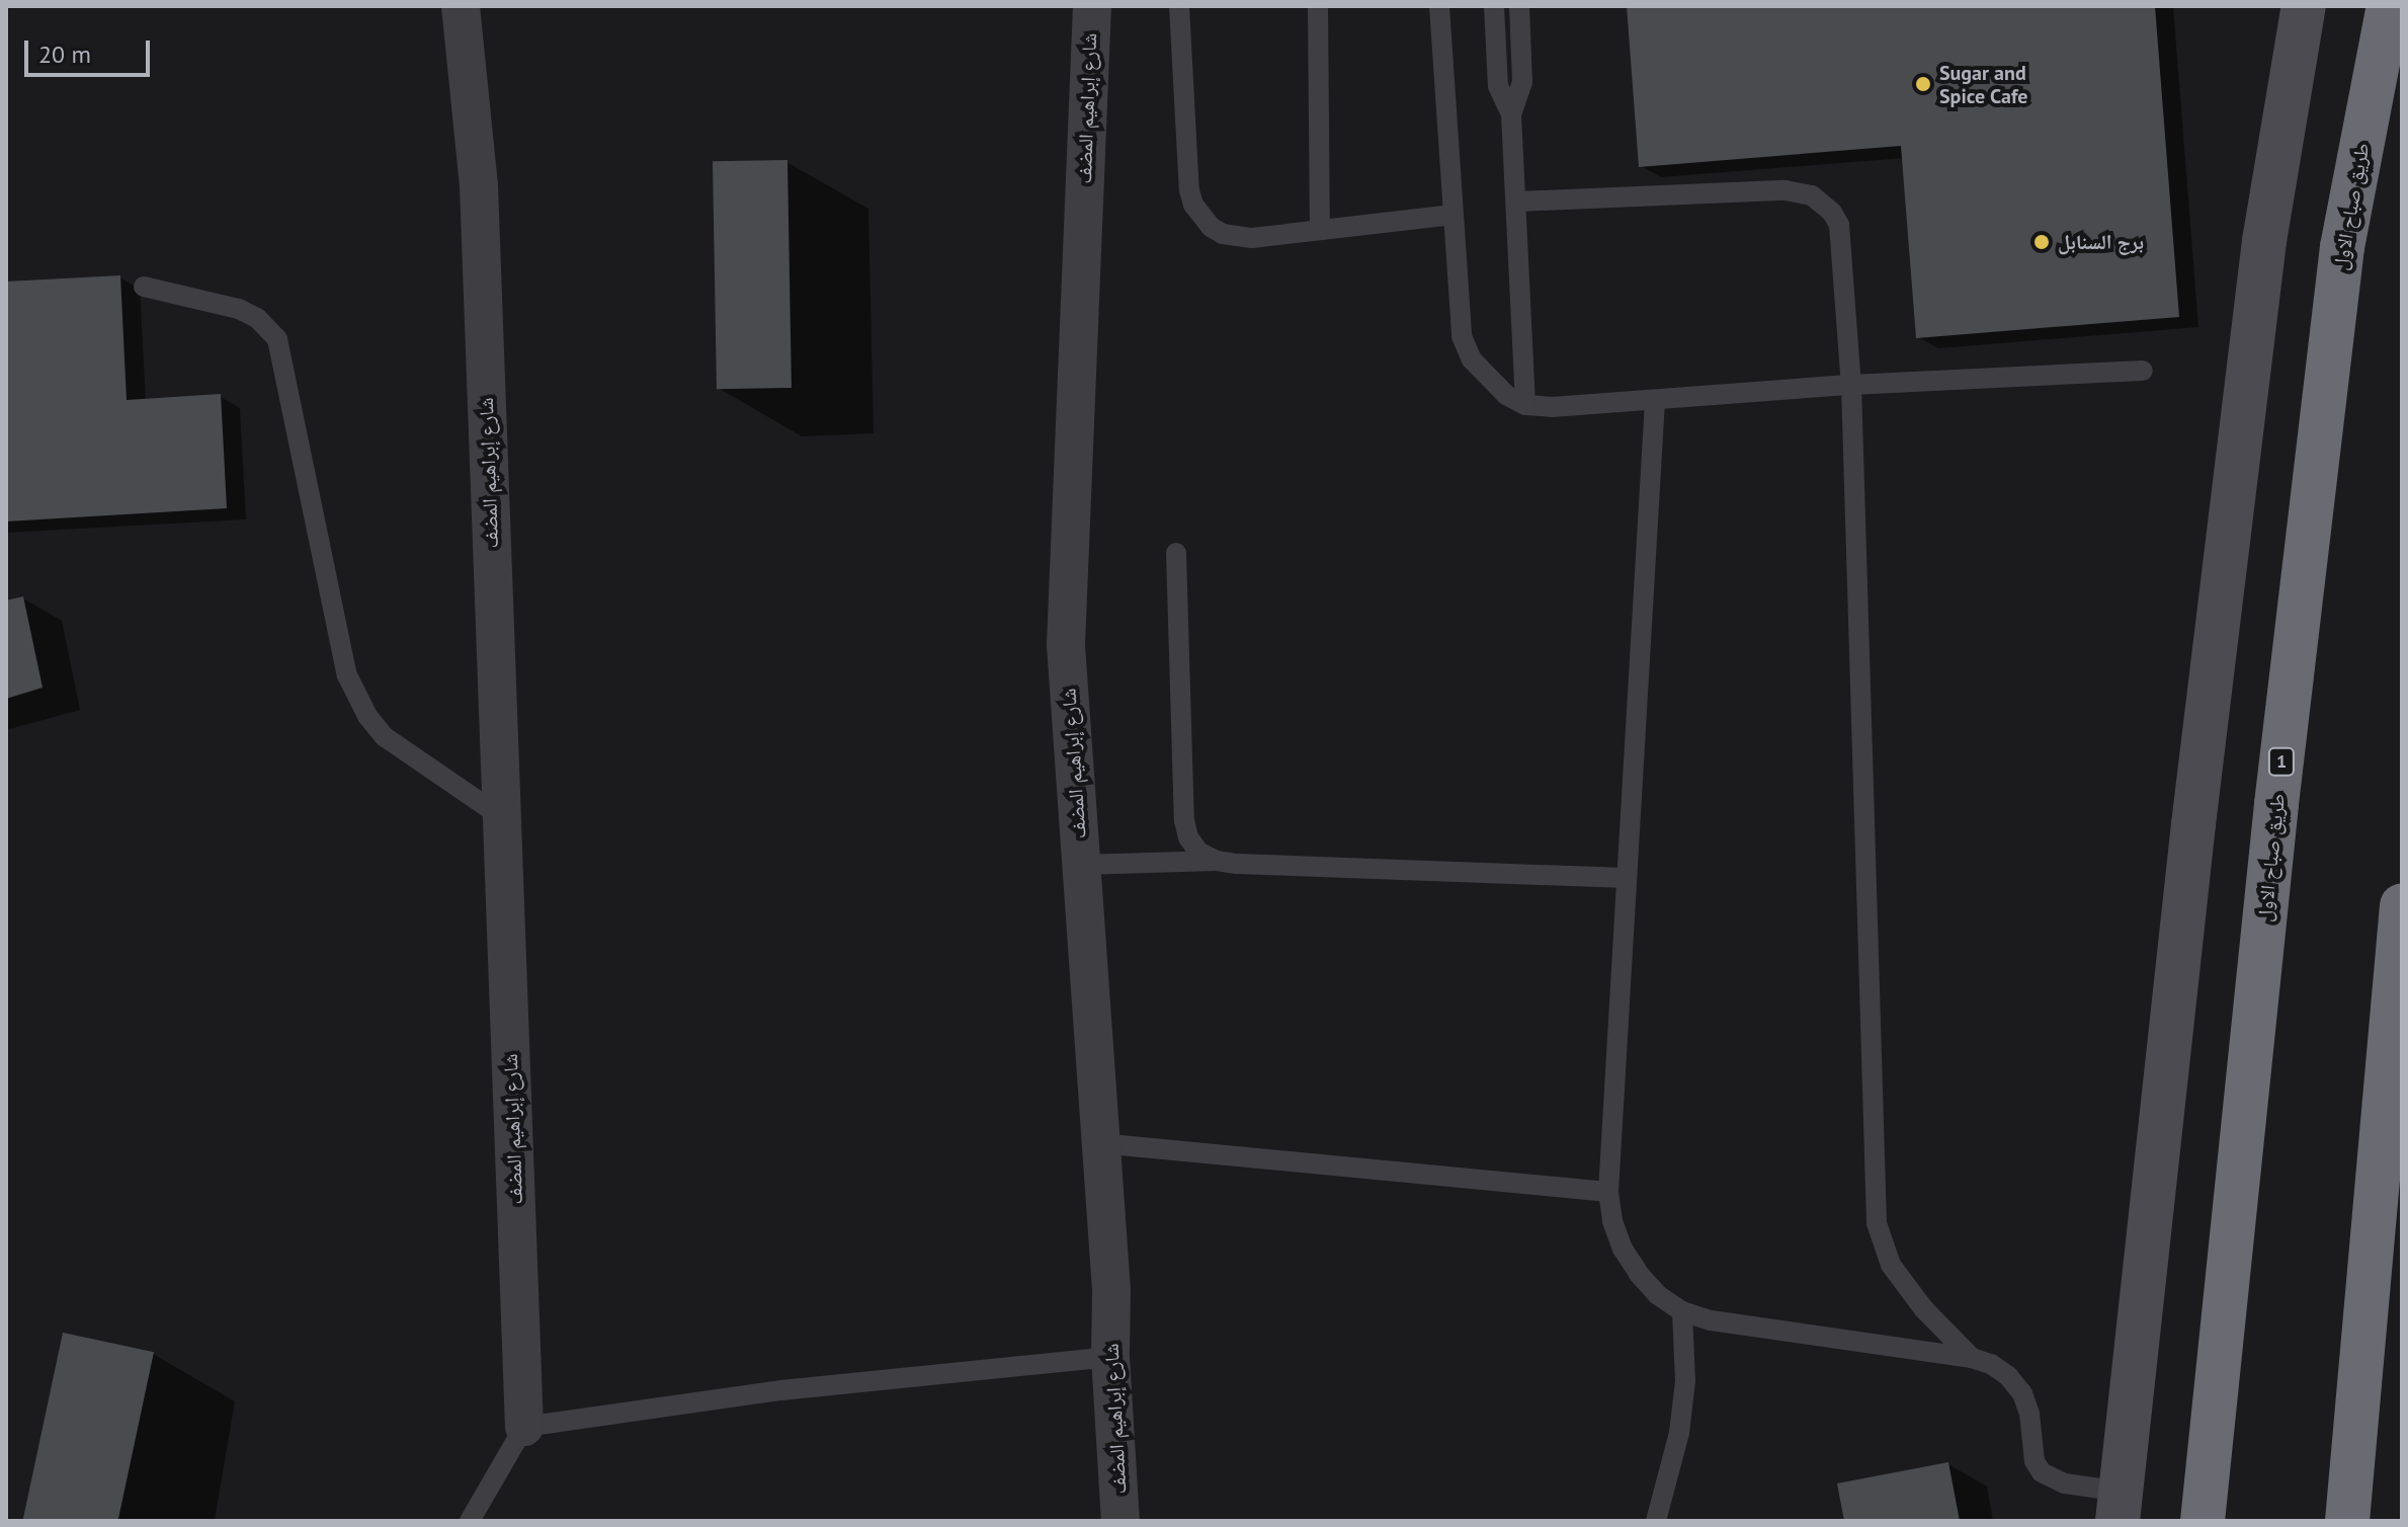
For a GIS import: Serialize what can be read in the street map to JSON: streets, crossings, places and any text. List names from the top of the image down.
{
  "streets": {
    "highway": ["طريق صباح الاول", "1"],
    "street": ["شارع إبراهيم المضف"]
  },
  "places": ["Sugar and Spice Cafe", "برج السنابل"],
  "scale_bar": "20 m"
}
